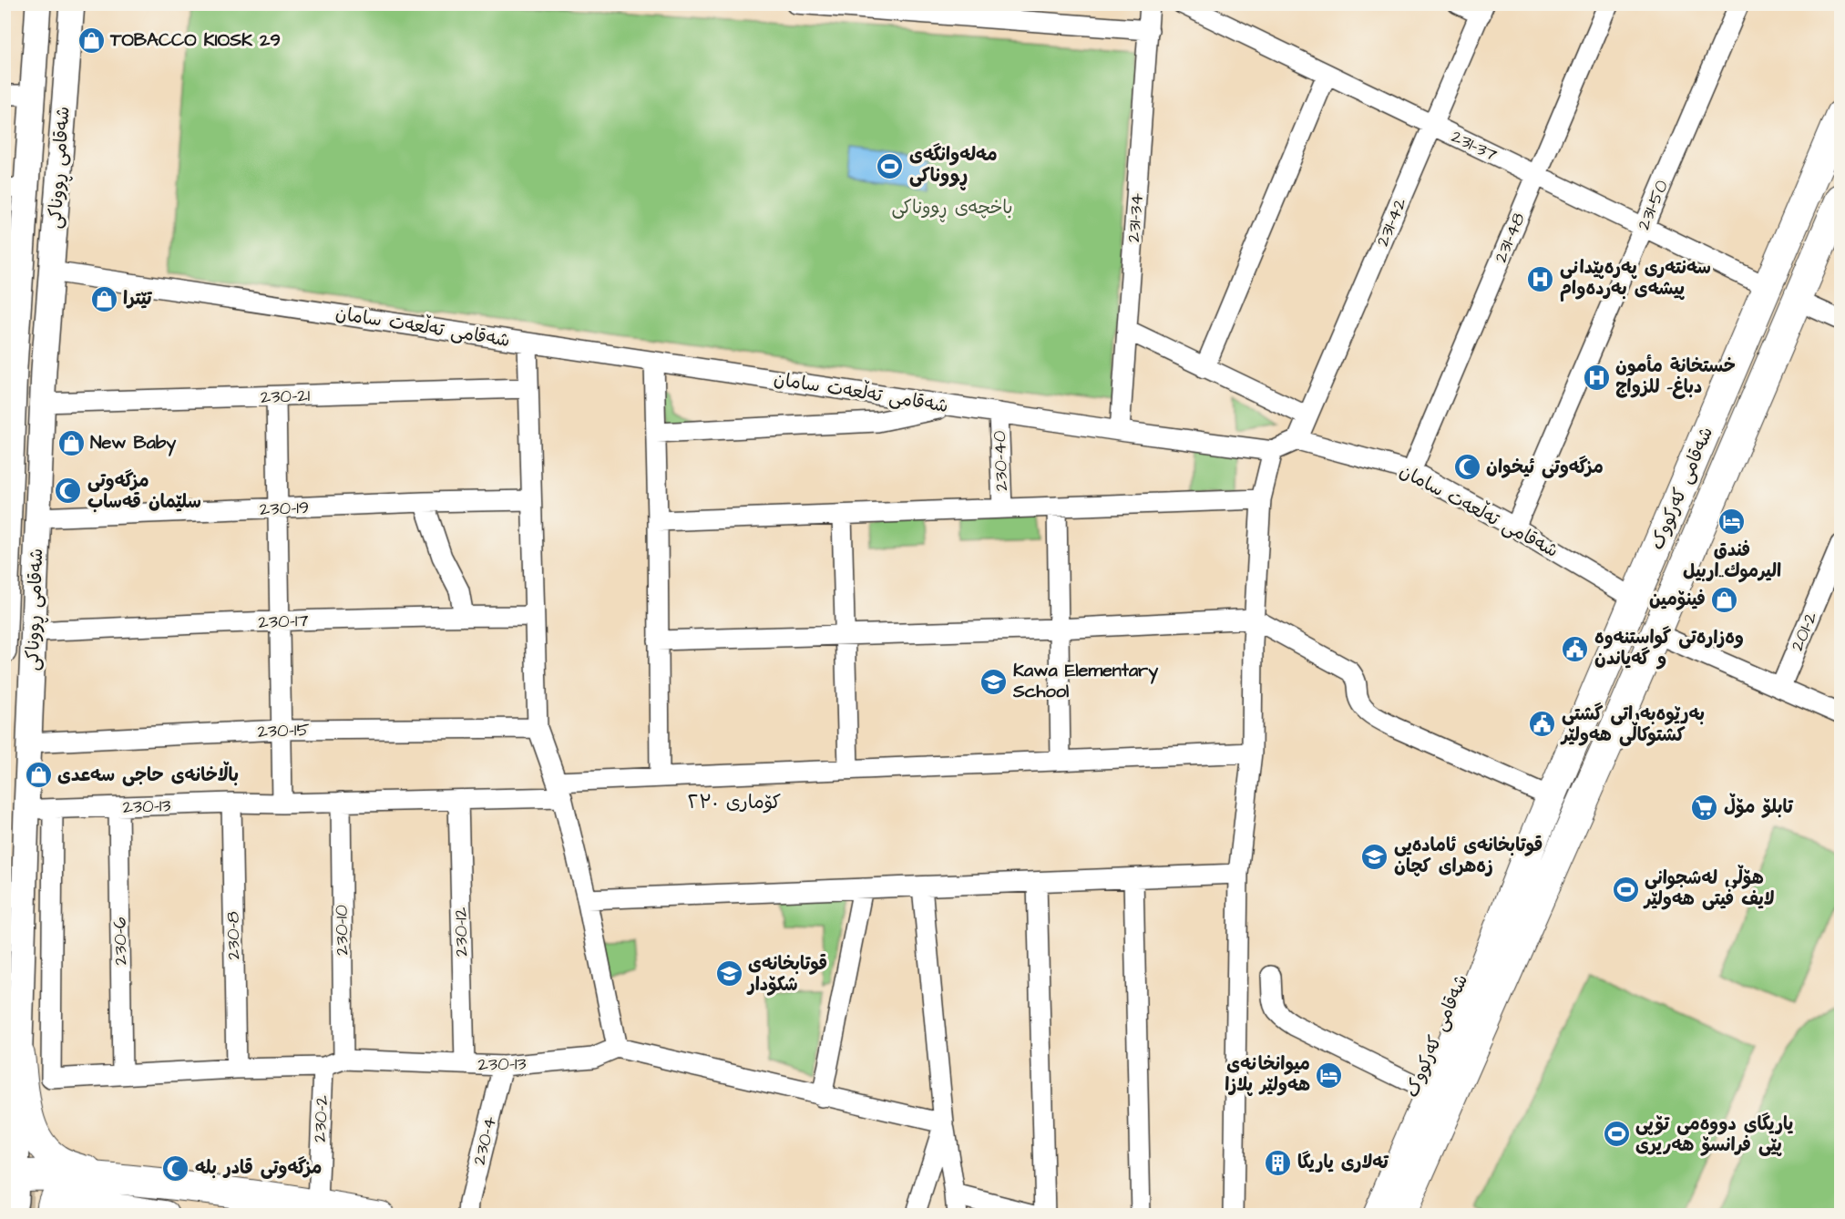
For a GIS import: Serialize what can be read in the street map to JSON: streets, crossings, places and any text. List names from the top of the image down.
{
  "streets": {
    "highway": ["شەقامی کەرکووک"],
    "main road": ["شەقامی ڕووناکی"],
    "street": [
      "231-37",
      "231-50",
      "231-34",
      "231-42",
      "231-48",
      "شەقامی تەڵعەت سامان",
      "230-21",
      "230-40",
      "230-19",
      "230-17",
      "201-2",
      "230-15",
      "230-13",
      "230-10",
      "230-12",
      "230-8",
      "230-6",
      "230-2",
      "230-4"
    ]
  },
  "crossings": [
    ["231-37", "231-50"],
    ["231-37", "231-42"],
    ["231-37", "231-48"],
    ["231-37", "شەقامی کەرکووک"],
    ["شەقامی ڕووناکی", "شەقامی تەڵعەت سامان"],
    ["شەقامی ڕووناکی", "230-21"],
    ["شەقامی ڕووناکی", "230-19"],
    ["شەقامی ڕووناکی", "230-17"],
    ["شەقامی ڕووناکی", "230-15"],
    ["شەقامی ڕووناکی", "230-13"],
    ["231-50", "شەقامی تەڵعەت سامان"],
    ["231-34", "شەقامی تەڵعەت سامان"],
    ["231-42", "شەقامی تەڵعەت سامان"],
    ["231-48", "شەقامی تەڵعەت سامان"],
    ["شەقامی تەڵعەت سامان", "230-40"],
    ["شەقامی تەڵعەت سامان", "شەقامی کەرکووک"],
    ["230-13", "230-10"],
    ["230-13", "230-12"],
    ["230-13", "230-8"],
    ["230-13", "230-6"],
    ["230-13", "230-2"],
    ["230-13", "230-4"]
  ],
  "districts": ["کۆماری ٢٣٠"],
  "parks": ["باخچەی ڕووناکی"],
  "places": {
    "shop": [
      "TOBACCO KIOSK 29",
      "تێترا",
      "New Baby",
      "فینۆمین",
      "باڵاخانەی حاجی سەعدی"
    ],
    "sports": ["مەلەوانگەی ڕووناکی", "هۆڵی لەشجوانی لایف فیتی هەولێر", "یاریگای دووەمی تۆپی پێی فرانسۆ هەریری"],
    "hospital": ["سەنتەری پەرەپێدانی پیشەی بەردەوام", "خستخانة مأمون دباغ- للزواج"],
    "mosque": ["مزگەوتی ئیخوان", "مزگەوتی سلێمان قەساب", "مزگەوتی قادر بلە"],
    "hotel": ["فندق اليرموك..اربيل", "میوانخانەی هەولێر پلازا"],
    "public building": ["وەزارەتی گواستنەوە و گەیاندن", "بەڕێوەبەراتی گشتی کشتوکاڵی هەولێر"],
    "school or university": ["Kawa Elementary School", "قوتابخانەی ئامادەیی زەهرای کچان", "قوتابخانەی شكۆدار"],
    "supermarket": ["تابلۆ مۆڵ"],
    "building": ["تەلاری یاریگا"]
  }
}
